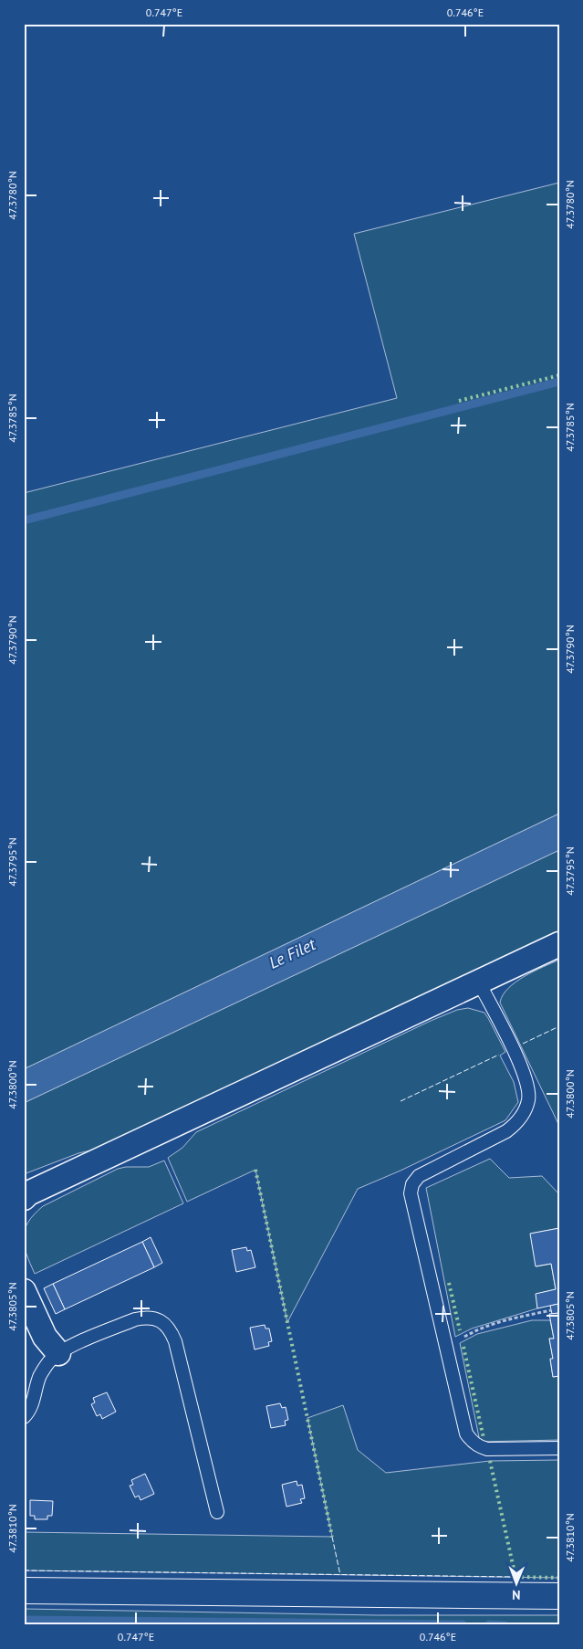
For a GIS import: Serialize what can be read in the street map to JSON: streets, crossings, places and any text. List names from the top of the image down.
{
  "water": ["Le Filet"],
  "north": "bottom",
  "coordinates": [
    "0.747°E",
    "0.746°E",
    "47.3780°N",
    "47.3785°N",
    "47.3790°N",
    "47.3795°N",
    "47.3800°N",
    "47.3805°N",
    "47.3810°N"
  ]
}
